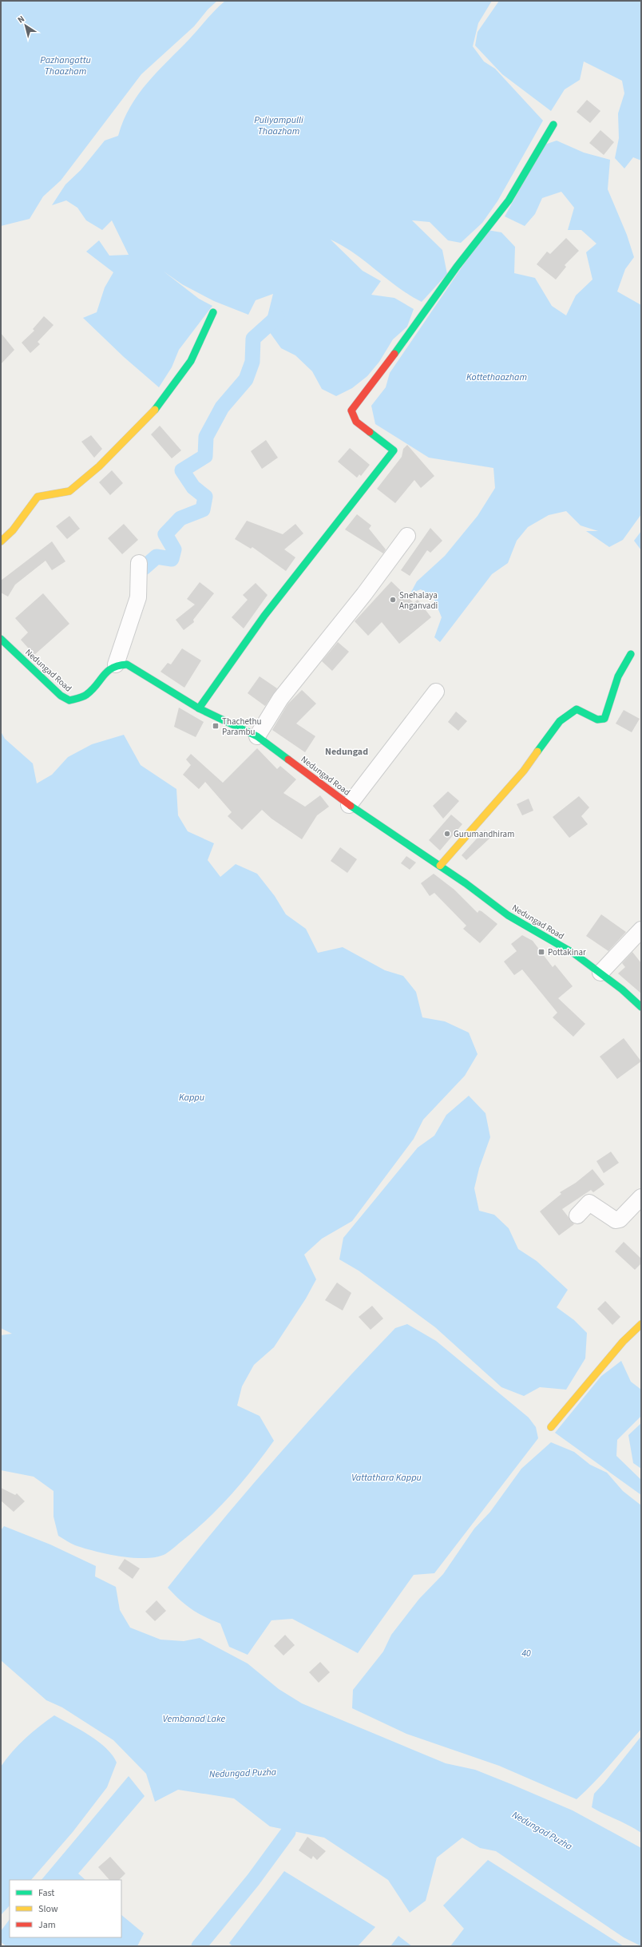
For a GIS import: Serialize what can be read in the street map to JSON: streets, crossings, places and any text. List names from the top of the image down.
{
  "streets": {
    "street": ["Nedungad Road"]
  },
  "districts": ["Nedungad"],
  "water": [
    "Pazhangattu Thaazham",
    "Puliyampulli Thaazham",
    "Kottethaazham",
    "Kappu",
    "Vattathara Kappu",
    "40",
    "Vembanad Lake",
    "Nedungad Puzha"
  ],
  "places": {
    "other": ["Snehalaya Anganvadi", "Gurumandhiram"],
    "transit": ["Thachethu Parambu", "Pottakinar"]
  },
  "legend": ["Fast", "Slow", "Jam"],
  "north": "top left"
}
